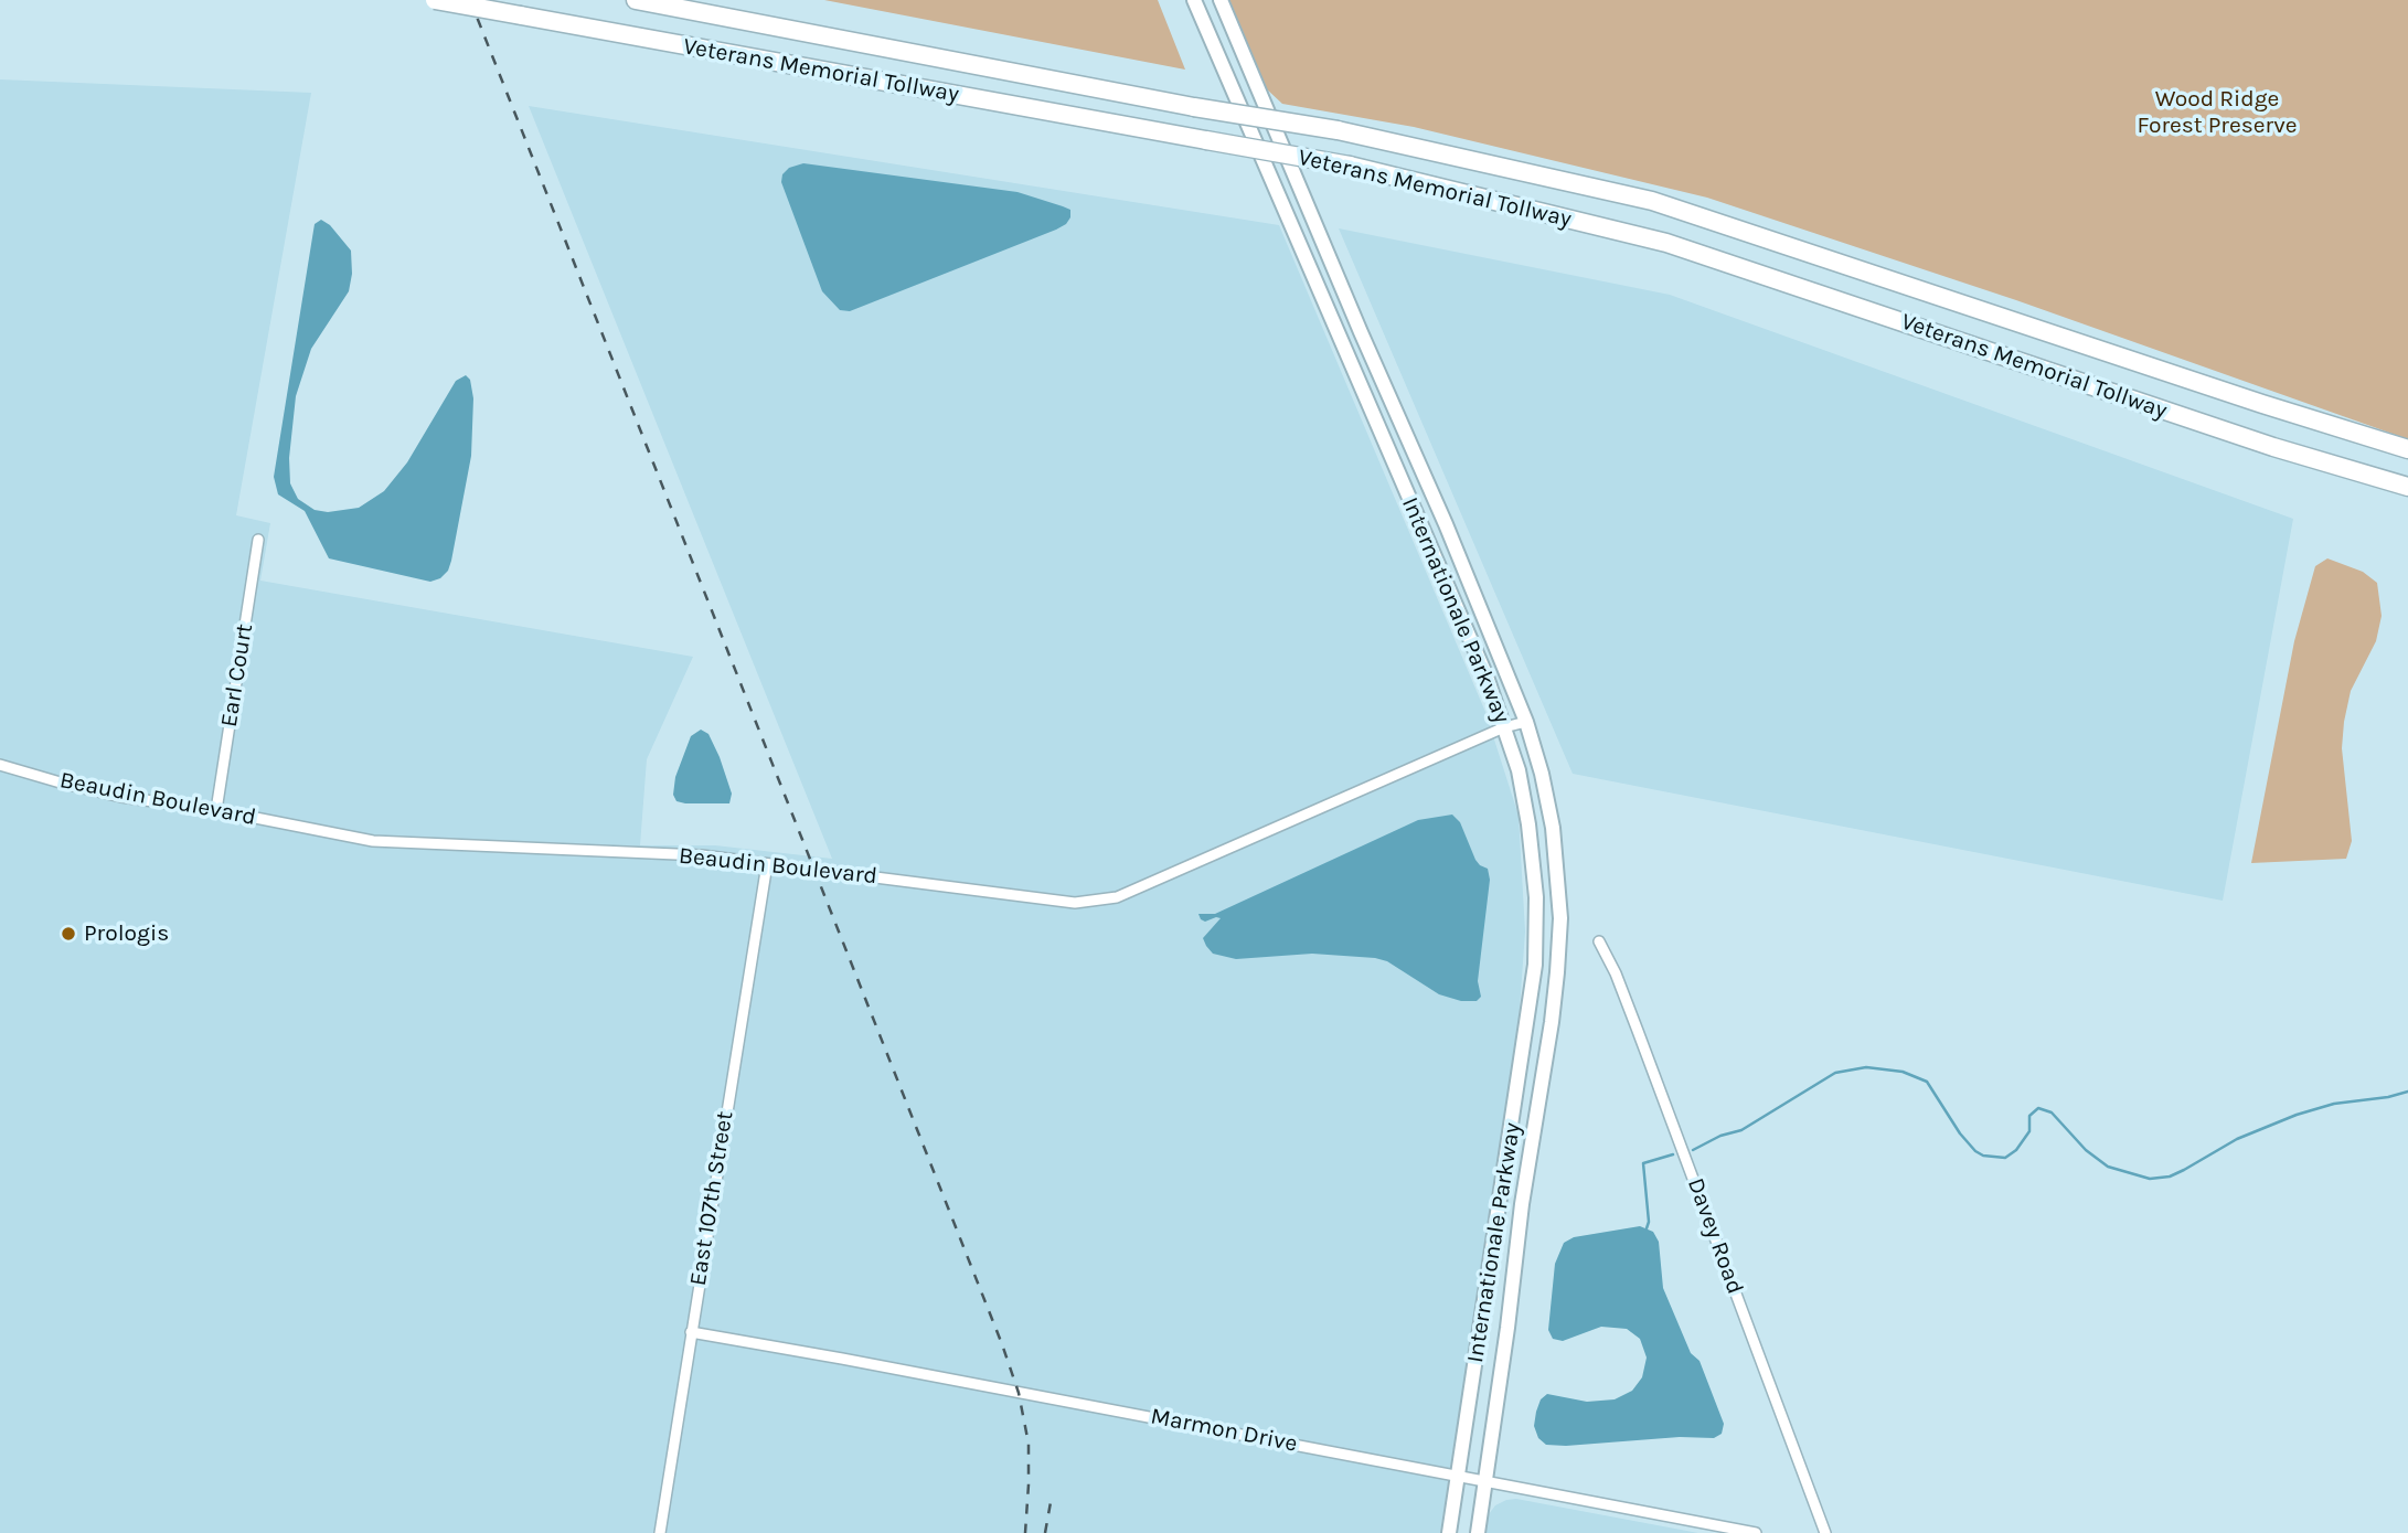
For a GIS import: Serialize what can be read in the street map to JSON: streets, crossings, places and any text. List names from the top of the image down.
{
  "streets": {
    "highway": ["Veterans Memorial Tollway"],
    "street": [
      "Internationale Parkway",
      "Earl Court",
      "Beaudin Boulevard",
      "East 107th Street",
      "Davey Road",
      "Marmon Drive"
    ]
  },
  "crossings": [
    ["Internationale Parkway", "Beaudin Boulevard"],
    ["Internationale Parkway", "Marmon Drive"],
    ["Earl Court", "Beaudin Boulevard"],
    ["Beaudin Boulevard", "East 107th Street"],
    ["East 107th Street", "Marmon Drive"]
  ],
  "parks": ["Wood Ridge Forest Preserve"],
  "places": ["Prologis"]
}
